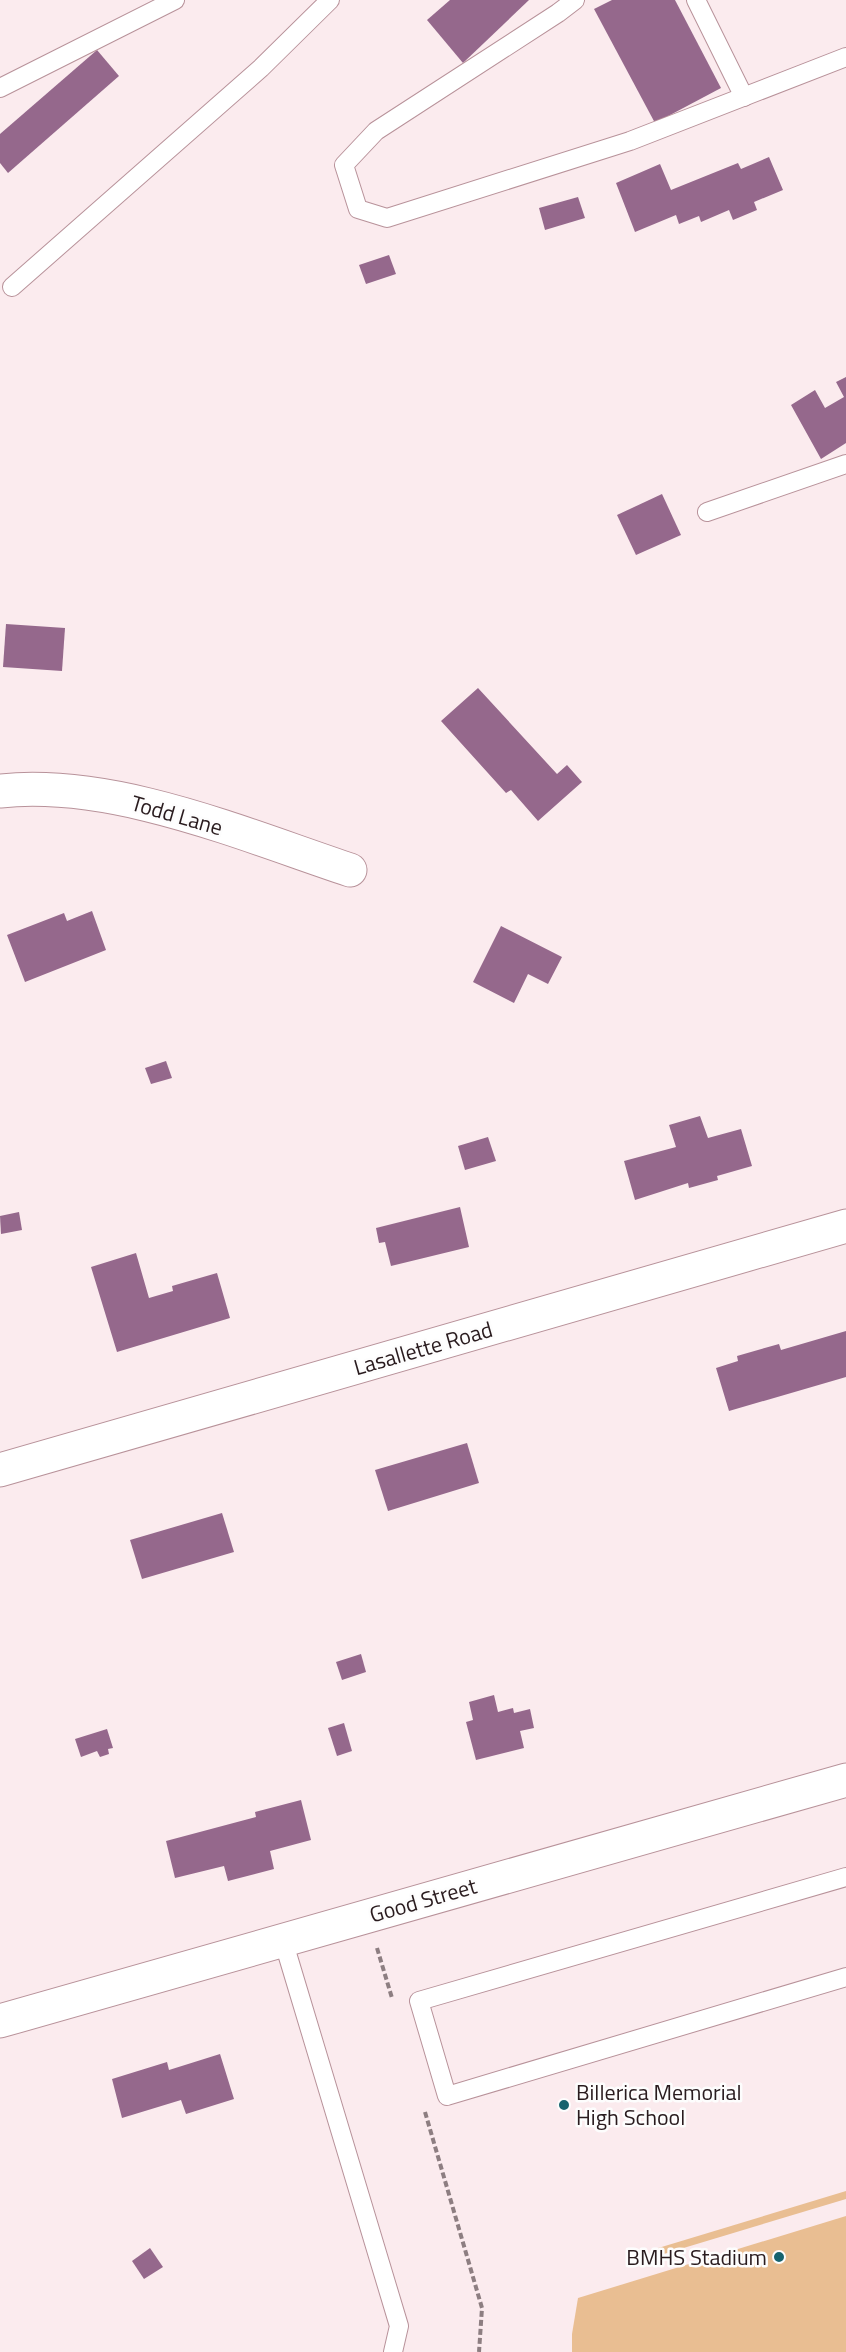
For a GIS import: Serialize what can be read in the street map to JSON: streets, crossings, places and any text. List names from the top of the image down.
{
  "streets": {
    "street": ["Todd Lane", "Lasallette Road", "Good Street"]
  },
  "places": ["Billerica Memorial High School", "BMHS Stadium"]
}
